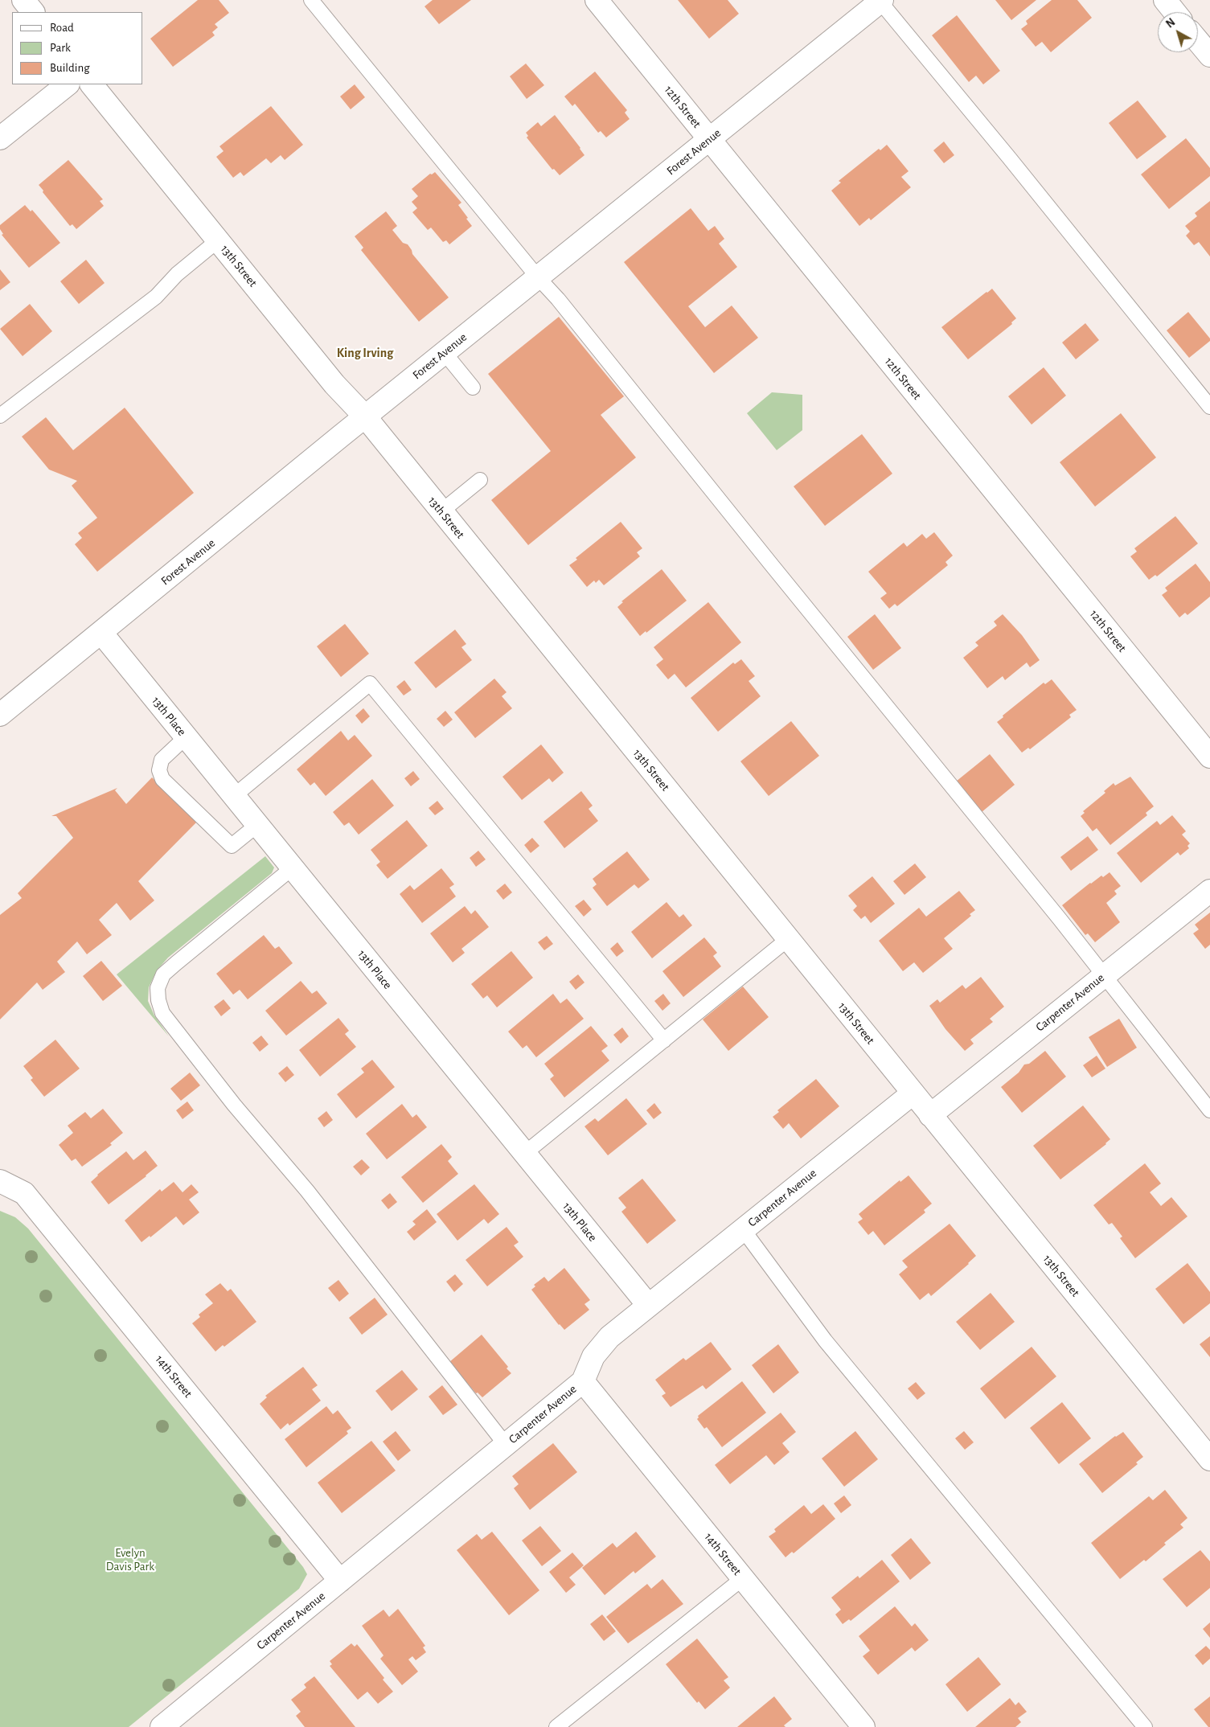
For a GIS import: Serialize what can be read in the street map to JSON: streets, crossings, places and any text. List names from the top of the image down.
{
  "streets": {
    "street": [
      "12th Street",
      "Forest Avenue",
      "13th Street",
      "13th Place",
      "Carpenter Avenue",
      "14th Street"
    ]
  },
  "crossings": [
    ["12th Street", "Forest Avenue"],
    ["Forest Avenue", "13th Street"],
    ["Forest Avenue", "13th Place"],
    ["13th Street", "Carpenter Avenue"],
    ["13th Place", "Carpenter Avenue"],
    ["Carpenter Avenue", "14th Street"]
  ],
  "districts": ["King Irving"],
  "parks": ["Evelyn Davis Park"],
  "legend": ["Road", "Park", "Building"],
  "north": "top left"
}
